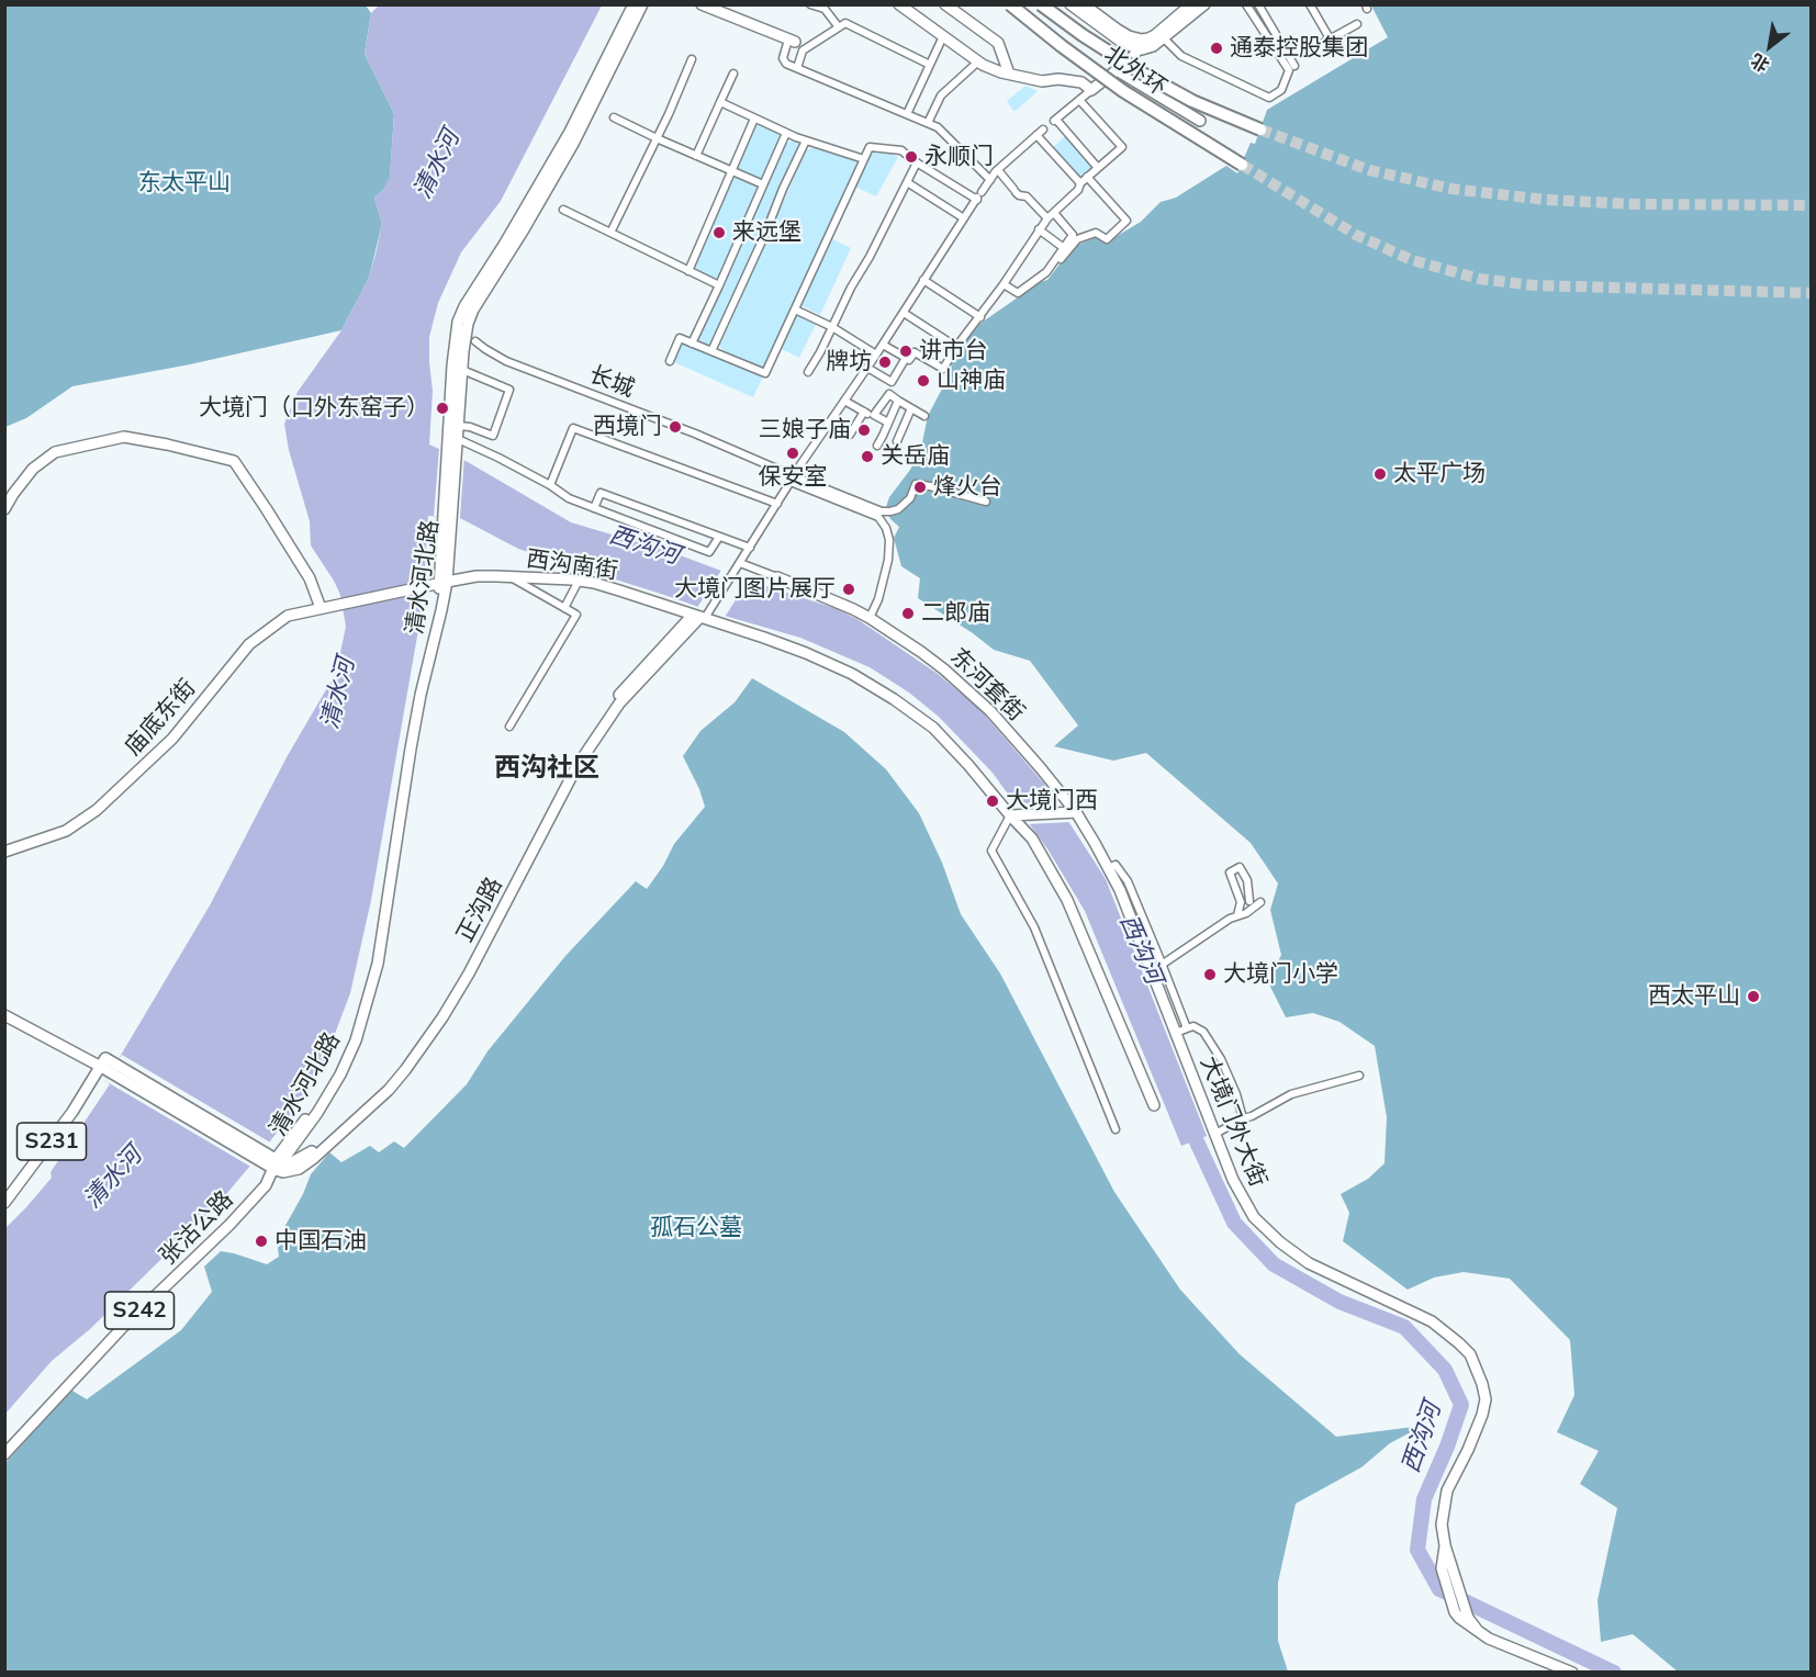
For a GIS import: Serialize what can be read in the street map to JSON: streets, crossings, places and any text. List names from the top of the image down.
{
  "streets": {
    "highway": ["北外环"],
    "street": [
      "长城",
      "西沟南街",
      "清水河北路",
      "东河套街",
      "庙底东街",
      "正沟路",
      "大境门外大街",
      "S231",
      "张沽公路",
      "S242"
    ]
  },
  "crossings": [
    ["西沟南街", "清水河北路"],
    ["西沟南街", "庙底东街"],
    ["西沟南街", "正沟路"],
    ["清水河北路", "正沟路"],
    ["清水河北路", "张沽公路"],
    ["东河套街", "大境门外大街"],
    ["正沟路", "张沽公路"]
  ],
  "districts": ["西沟社区"],
  "water": ["清水河", "西沟河"],
  "parks": ["东太平山", "孤石公墓"],
  "places": [
    "通泰控股集团",
    "永顺门",
    "来远堡",
    "讲市台",
    "牌坊",
    "山神庙",
    "大境门（口外东窑子）",
    "西境门",
    "三娘子庙",
    "保安室",
    "关岳庙",
    "太平广场",
    "烽火台",
    "大境门图片展厅",
    "二郎庙",
    "大境门西",
    "大境门小学",
    "西太平山",
    "中国石油"
  ],
  "north": "bottom left"
}
